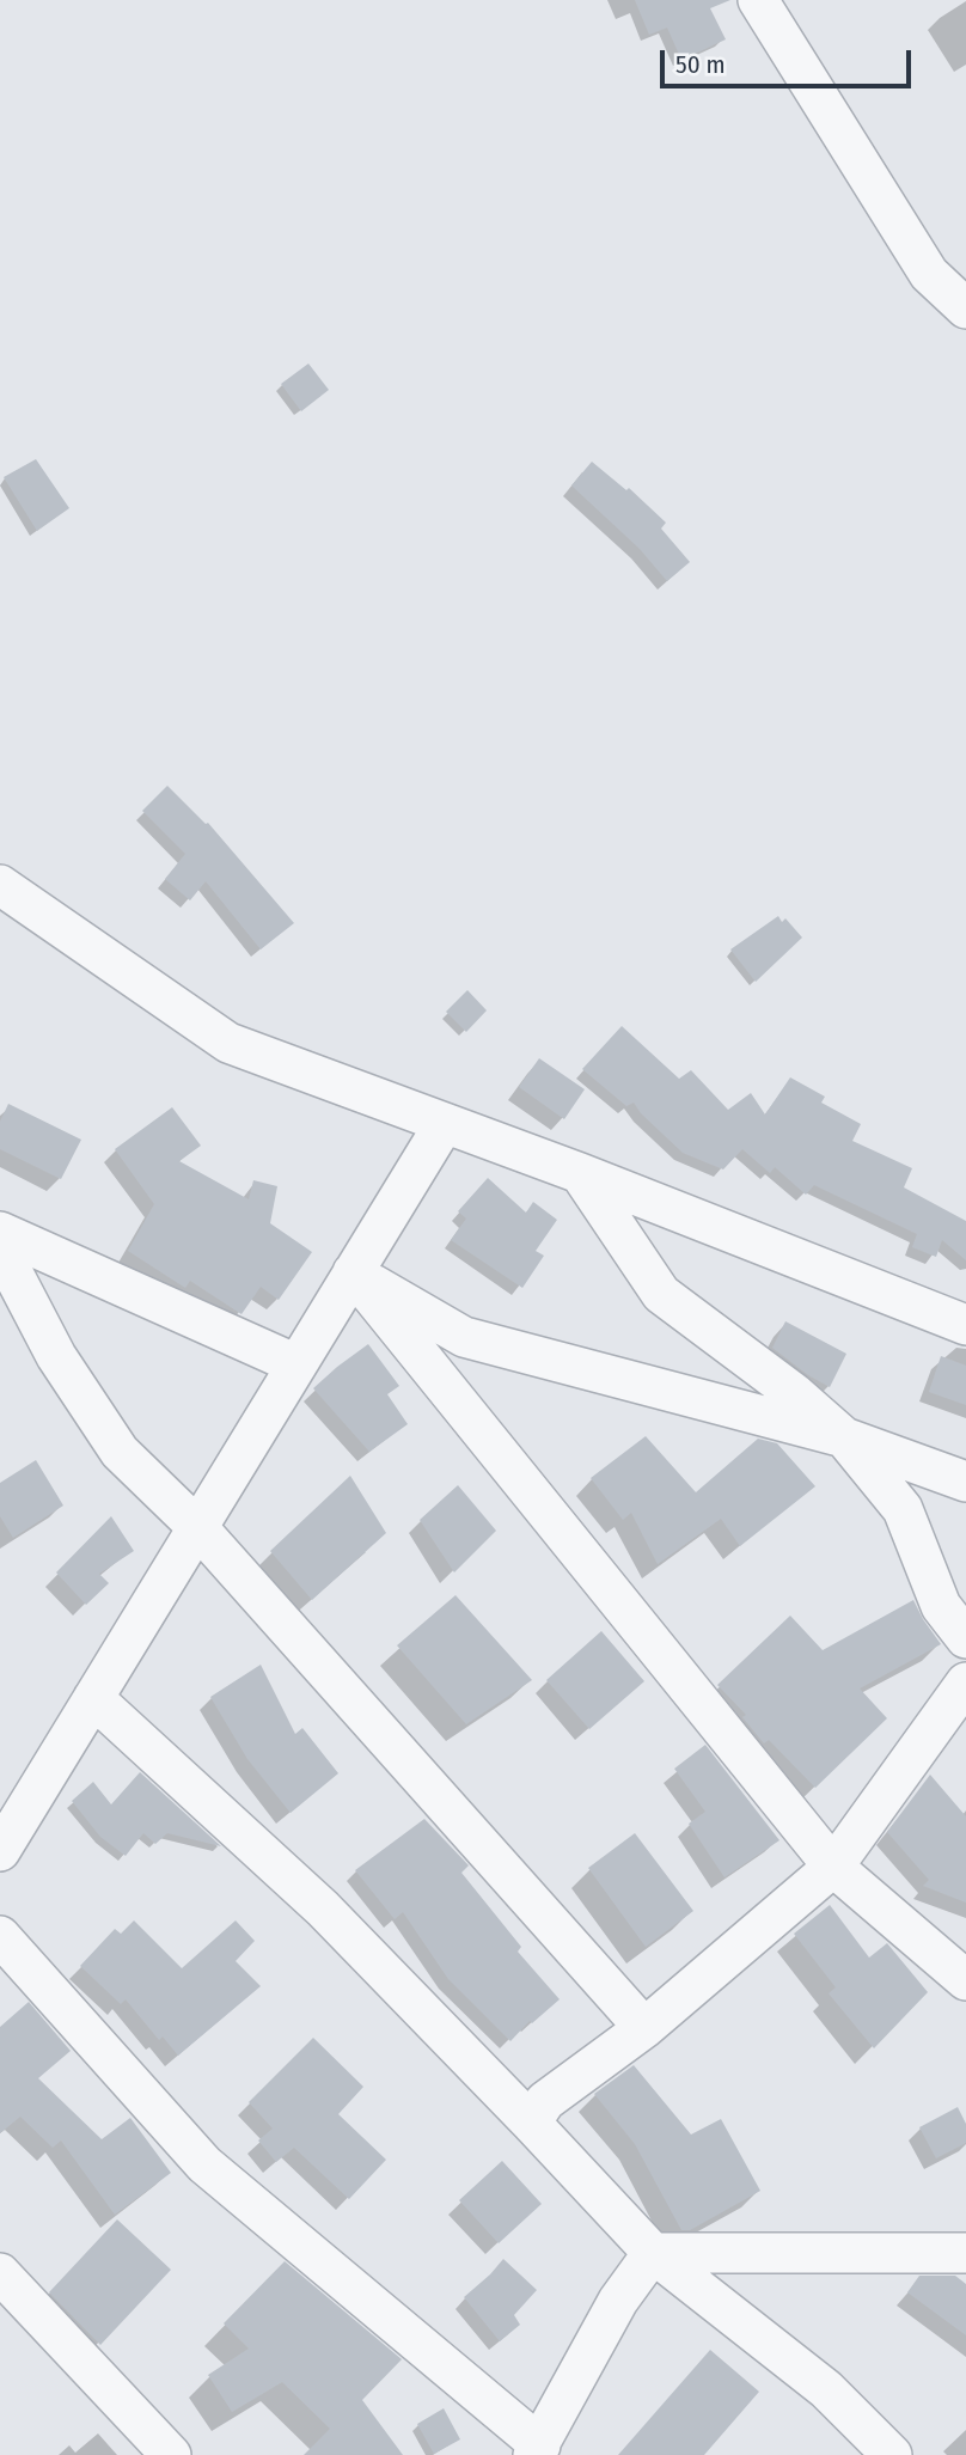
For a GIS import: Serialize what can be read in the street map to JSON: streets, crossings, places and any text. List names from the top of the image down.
{
  "scale_bar": "50 m"
}
